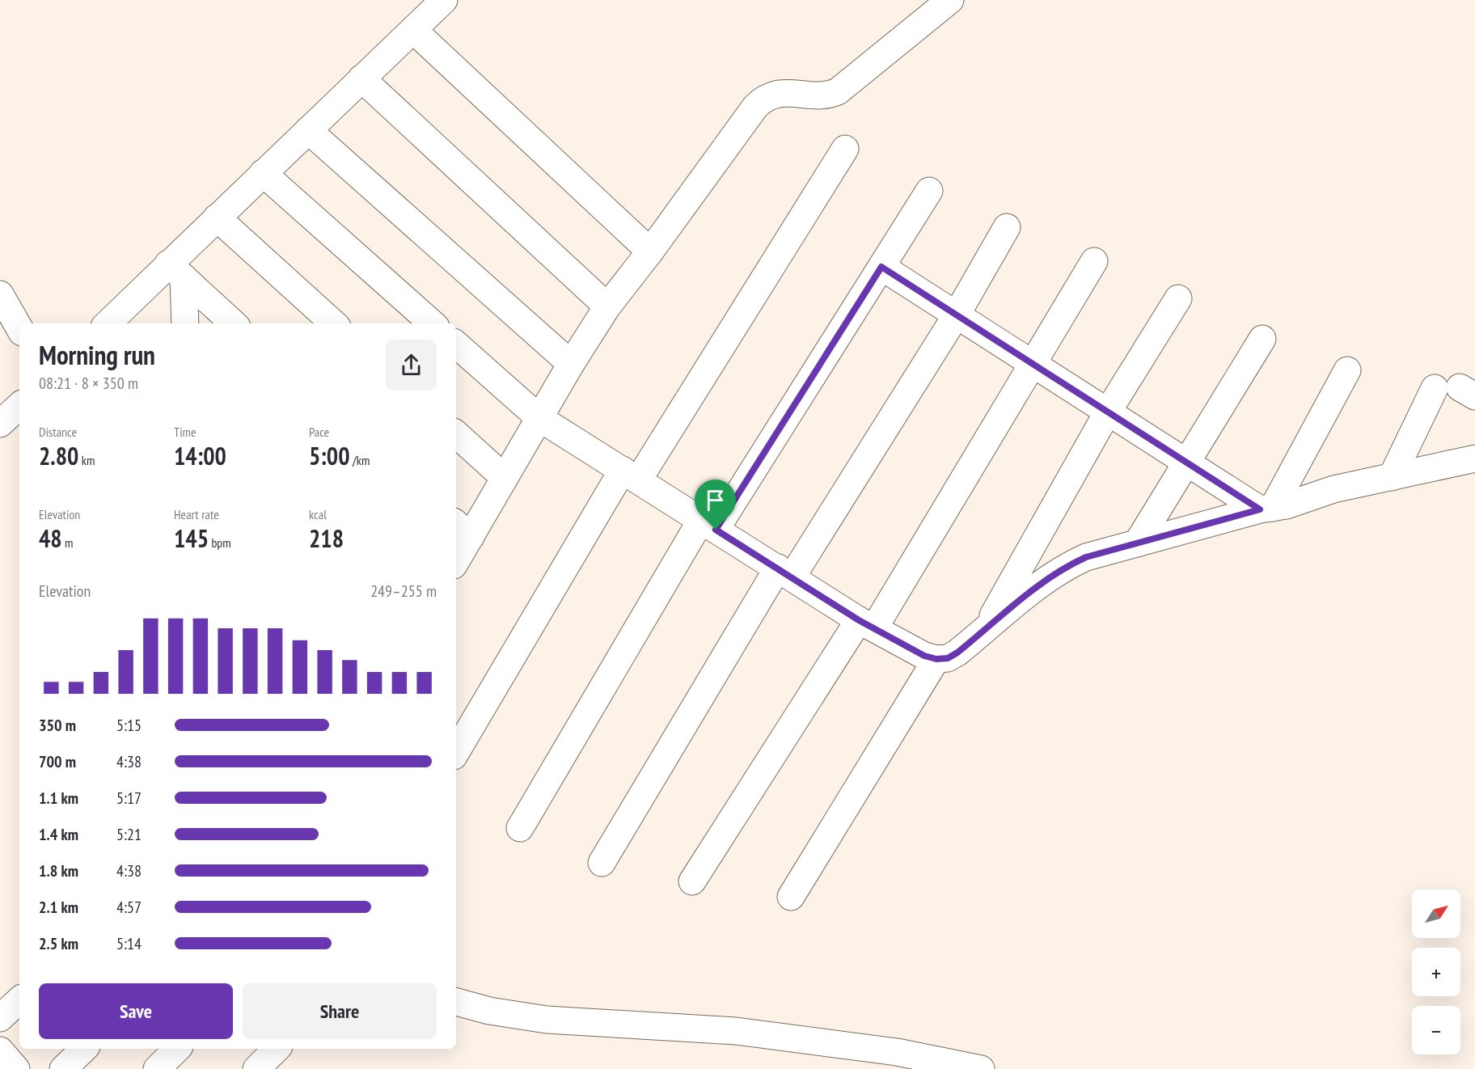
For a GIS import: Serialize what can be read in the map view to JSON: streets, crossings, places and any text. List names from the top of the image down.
{
  "north": "top right",
  "page": {
    "heading": ["Morning run", "08:21 · 8 × 350 m"],
    "stats": [
      ["Distance", "2.80 km"],
      ["Time", "14:00"],
      ["Pace", "5:00 /km"],
      ["Elevation", "48 m"],
      ["Heart rate", "145 bpm"],
      ["kcal", "218"]
    ],
    "chart": ["Elevation", "249–255 m"],
    "list": [
      {
        "name": "350 m",
        "note": "5:15"
      },
      {
        "name": "700 m",
        "note": "4:38"
      },
      {
        "name": "1.1 km",
        "note": "5:17"
      },
      {
        "name": "1.4 km",
        "note": "5:21"
      },
      {
        "name": "1.8 km",
        "note": "4:38"
      },
      {
        "name": "2.1 km",
        "note": "4:57"
      },
      {
        "name": "2.5 km",
        "note": "5:14"
      }
    ],
    "map_buttons": ["+", "−"],
    "buttons": ["Save", "Share"]
  }
}
